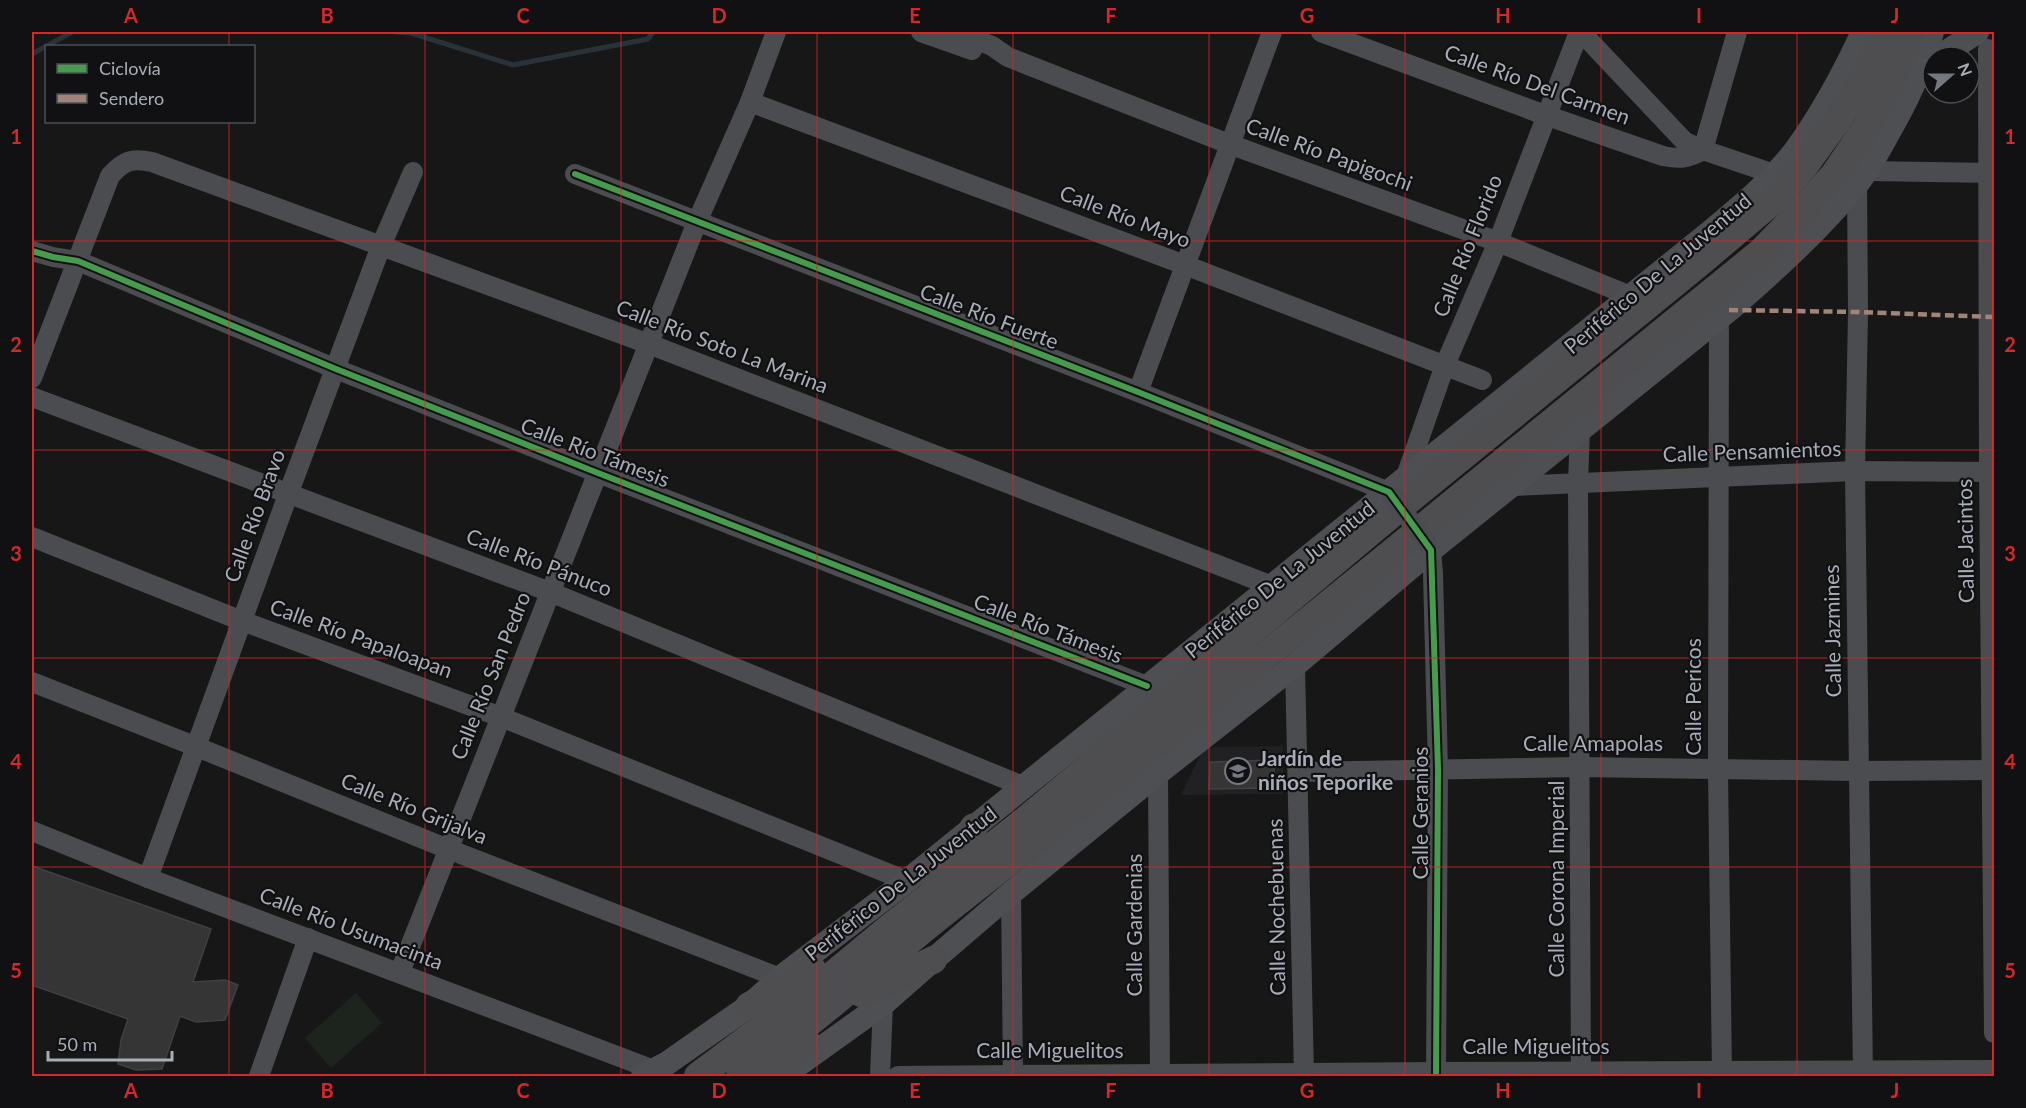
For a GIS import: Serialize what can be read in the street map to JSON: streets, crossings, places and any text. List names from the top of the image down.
{
  "streets": {
    "highway": ["Periférico De La Juventud"],
    "street": [
      "Calle Río Del Carmen",
      "Calle Río Papigochi",
      "Calle Río Mayo",
      "Calle Río Florido",
      "Calle Río Fuerte",
      "Calle Río Soto La Marina",
      "Calle Pensamientos",
      "Calle Río Támesis",
      "Calle Río Bravo",
      "Calle Jacintos",
      "Calle Río Pánuco",
      "Calle Jazmines",
      "Calle Río Papaloapan",
      "Calle Río San Pedro",
      "Calle Pericos",
      "Calle Amapolas",
      "Calle Río Grijalva",
      "Calle Geranios",
      "Calle Corona Imperial",
      "Calle Nochebuenas",
      "Calle Gardenias",
      "Calle Río Usumacinta",
      "Calle Miguelitos"
    ]
  },
  "crossings": [
    ["Calle Río Del Carmen", "Calle Río Florido"],
    ["Calle Río Papigochi", "Calle Río Florido"],
    ["Calle Río Papigochi", "Periférico De La Juventud"],
    ["Calle Río Mayo", "Calle Río Florido"],
    ["Calle Río Mayo", "Calle Río San Pedro"],
    ["Calle Río Florido", "Periférico De La Juventud"],
    ["Calle Río Florido", "Calle Río Fuerte"],
    ["Periférico De La Juventud", "Calle Río Fuerte"],
    ["Periférico De La Juventud", "Calle Río Soto La Marina"],
    ["Periférico De La Juventud", "Calle Río Támesis"],
    ["Periférico De La Juventud", "Calle Río Pánuco"],
    ["Periférico De La Juventud", "Calle Río Papaloapan"],
    ["Periférico De La Juventud", "Calle Río Grijalva"],
    ["Periférico De La Juventud", "Calle Río Usumacinta"],
    ["Calle Río Fuerte", "Calle Río San Pedro"],
    ["Calle Río Soto La Marina", "Calle Río Támesis"],
    ["Calle Río Soto La Marina", "Calle Río Bravo"],
    ["Calle Río Soto La Marina", "Calle Río San Pedro"],
    ["Calle Pensamientos", "Calle Jacintos"],
    ["Calle Pensamientos", "Calle Jazmines"],
    ["Calle Pensamientos", "Calle Pericos"],
    ["Calle Pensamientos", "Calle Corona Imperial"],
    ["Calle Río Támesis", "Calle Río Bravo"],
    ["Calle Río Támesis", "Calle Río San Pedro"],
    ["Calle Río Bravo", "Calle Río Pánuco"],
    ["Calle Río Bravo", "Calle Río Papaloapan"],
    ["Calle Río Bravo", "Calle Río Grijalva"],
    ["Calle Río Bravo", "Calle Río Usumacinta"],
    ["Calle Jacintos", "Calle Amapolas"],
    ["Calle Río Pánuco", "Calle Río San Pedro"],
    ["Calle Jazmines", "Calle Amapolas"],
    ["Calle Jazmines", "Calle Miguelitos"],
    ["Calle Río Papaloapan", "Calle Río San Pedro"],
    ["Calle Río San Pedro", "Calle Río Grijalva"],
    ["Calle Río San Pedro", "Calle Río Usumacinta"],
    ["Calle Pericos", "Calle Amapolas"],
    ["Calle Pericos", "Calle Miguelitos"],
    ["Calle Amapolas", "Calle Geranios"],
    ["Calle Amapolas", "Calle Corona Imperial"],
    ["Calle Amapolas", "Calle Nochebuenas"],
    ["Calle Geranios", "Calle Miguelitos"],
    ["Calle Corona Imperial", "Calle Miguelitos"],
    ["Calle Nochebuenas", "Calle Miguelitos"],
    ["Calle Gardenias", "Calle Miguelitos"]
  ],
  "places": {
    "school or university": ["Jardín de niños Teporike"]
  },
  "legend": ["Ciclovía", "Sendero"],
  "scale_bar": "50 m",
  "north": "right",
  "grid": {
    "columns": [
      "A",
      "B",
      "C",
      "D",
      "E",
      "F",
      "G",
      "H",
      "I",
      "J"
    ],
    "rows": [
      "1",
      "2",
      "3",
      "4",
      "5"
    ]
  }
}
